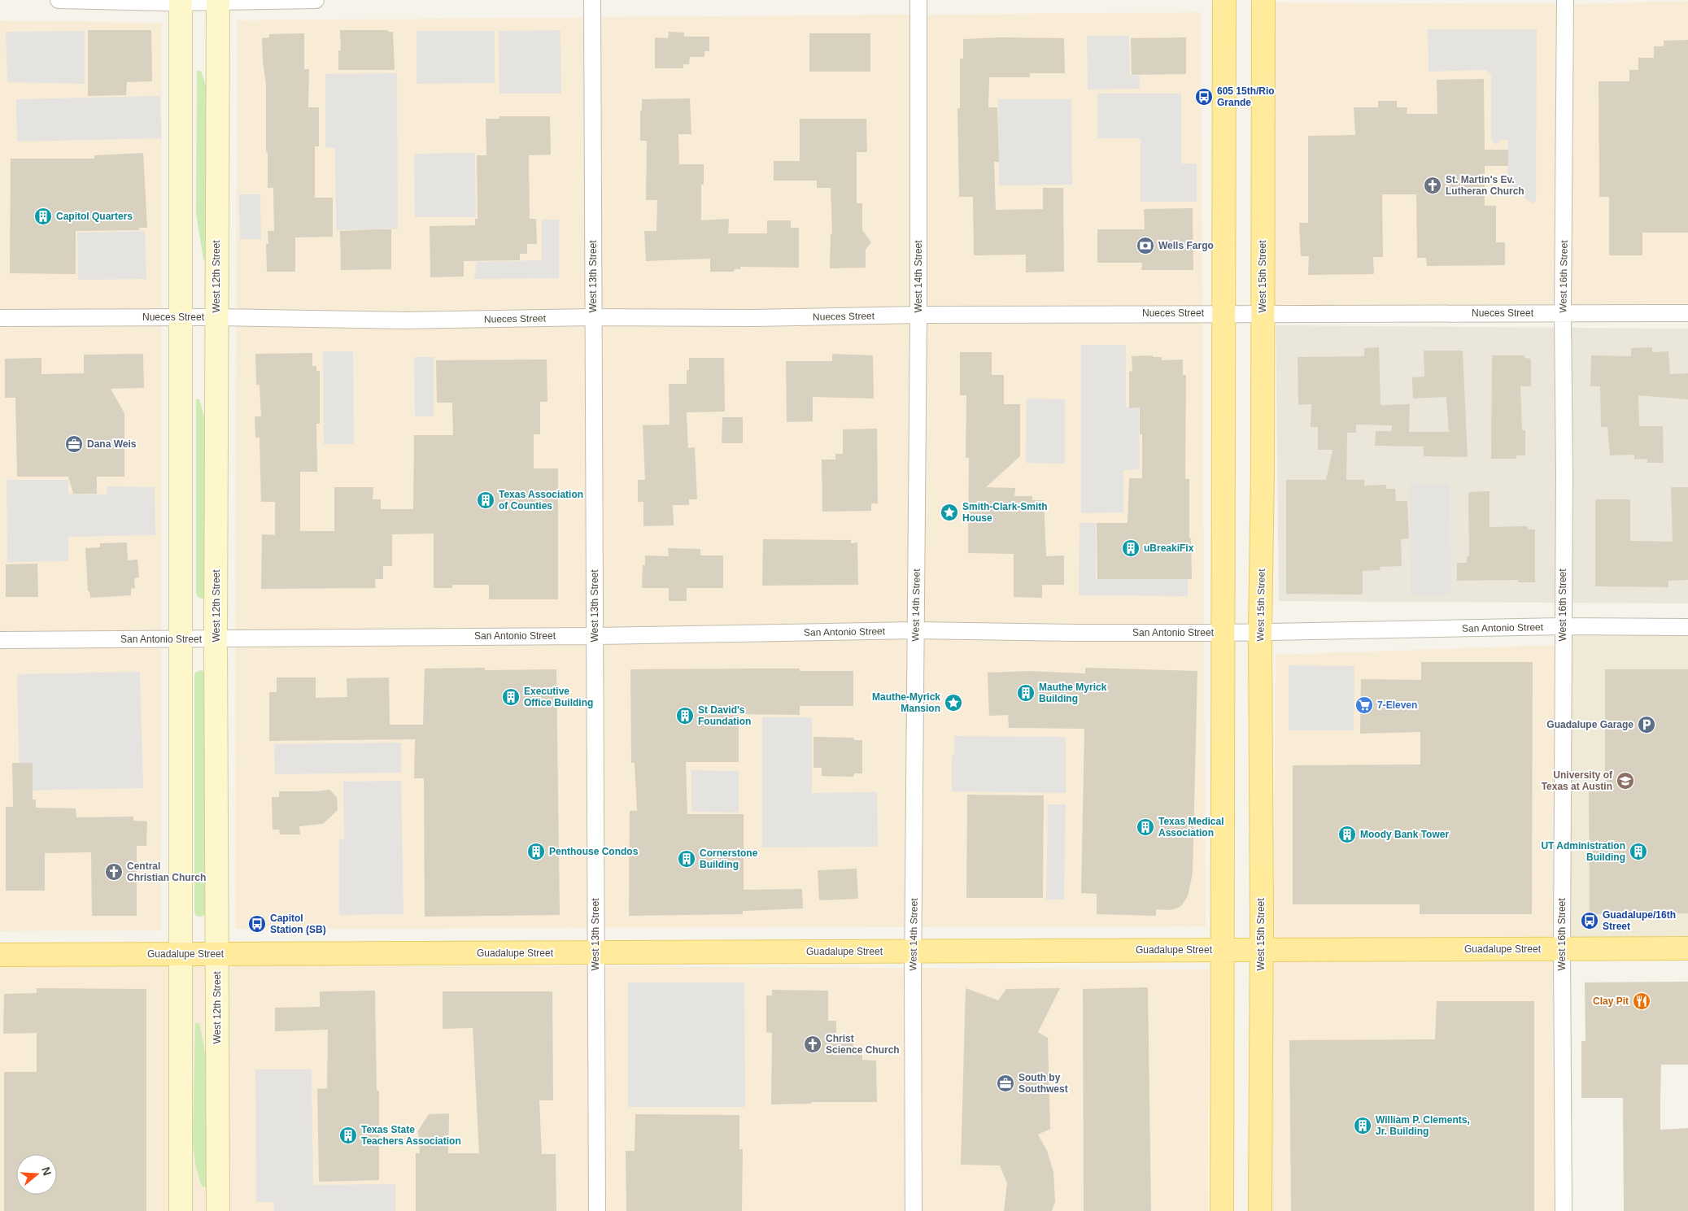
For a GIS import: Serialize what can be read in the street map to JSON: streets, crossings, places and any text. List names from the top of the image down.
{
  "streets": {
    "main road": ["West 12th Street", "West 15th Street", "Guadalupe Street"],
    "street": [
      "West 13th Street",
      "West 14th Street",
      "West 16th Street",
      "Nueces Street",
      "San Antonio Street"
    ]
  },
  "crossings": [
    ["West 12th Street", "Nueces Street"],
    ["West 12th Street", "San Antonio Street"],
    ["West 12th Street", "Guadalupe Street"],
    ["West 13th Street", "Nueces Street"],
    ["West 13th Street", "San Antonio Street"],
    ["West 13th Street", "Guadalupe Street"],
    ["West 14th Street", "Nueces Street"],
    ["West 14th Street", "San Antonio Street"],
    ["West 14th Street", "Guadalupe Street"],
    ["West 15th Street", "Nueces Street"],
    ["West 15th Street", "San Antonio Street"],
    ["West 15th Street", "Guadalupe Street"],
    ["West 16th Street", "Nueces Street"],
    ["West 16th Street", "San Antonio Street"],
    ["West 16th Street", "Guadalupe Street"]
  ],
  "places": {
    "bus stop": ["605 15th/Rio Grande", "Guadalupe/16th Street", "Capitol Station (SB)"],
    "church": ["St. Martin's Ev. Lutheran Church", "Central Christian Church", "Christ Science Church"],
    "building": [
      "Capitol Quarters",
      "Texas Association of Counties",
      "uBreakiFix",
      "Mauthe Myrick Building",
      "Executive Office Building",
      "St David's Foundation",
      "Texas Medical Association",
      "Moody Bank Tower",
      "Penthouse Condos",
      "UT Administration Building",
      "Cornerstone Building",
      "William P. Clements, Jr. Building",
      "Texas State Teachers Association"
    ],
    "bank": ["Wells Fargo"],
    "office": ["Dana Weis", "South by Southwest"],
    "place": ["Smith-Clark-Smith House", "Mauthe-Myrick Mansion"],
    "supermarket": ["7-Eleven"],
    "parking": ["Guadalupe Garage"],
    "school or university": ["University of Texas at Austin"],
    "restaurant": ["Clay Pit"]
  },
  "north": "right"
}
